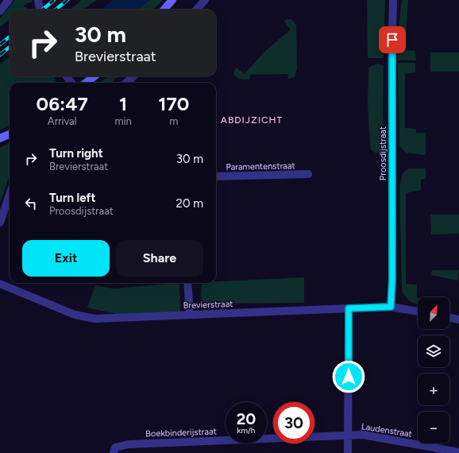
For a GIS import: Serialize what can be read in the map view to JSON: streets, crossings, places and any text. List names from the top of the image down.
{
  "streets": {
    "street": [
      "Proosdijstraat",
      "Paramentenstraat",
      "Brevierstraat",
      "Laudenstraat",
      "Boekbinderijstraat"
    ]
  },
  "crossings": [
    ["Proosdijstraat", "Brevierstraat"],
    ["Laudenstraat", "Boekbinderijstraat"]
  ],
  "districts": ["ABDIJZICHT"],
  "north": "top right",
  "page": {
    "turn": ["30 m", "Brevierstraat"],
    "eta": [
      "06:47",
      "Arrival",
      "1",
      "min",
      "170",
      "m"
    ],
    "list": [
      {
        "name": "Turn right",
        "note": "Brevierstraat",
        "value": "30 m"
      },
      {
        "name": "Turn left",
        "note": "Proosdijstraat",
        "value": "20 m"
      }
    ],
    "buttons": ["Exit", "Share"],
    "map_buttons": ["+", "−"],
    "speed": "20 km/h",
    "limit": "30"
  }
}
